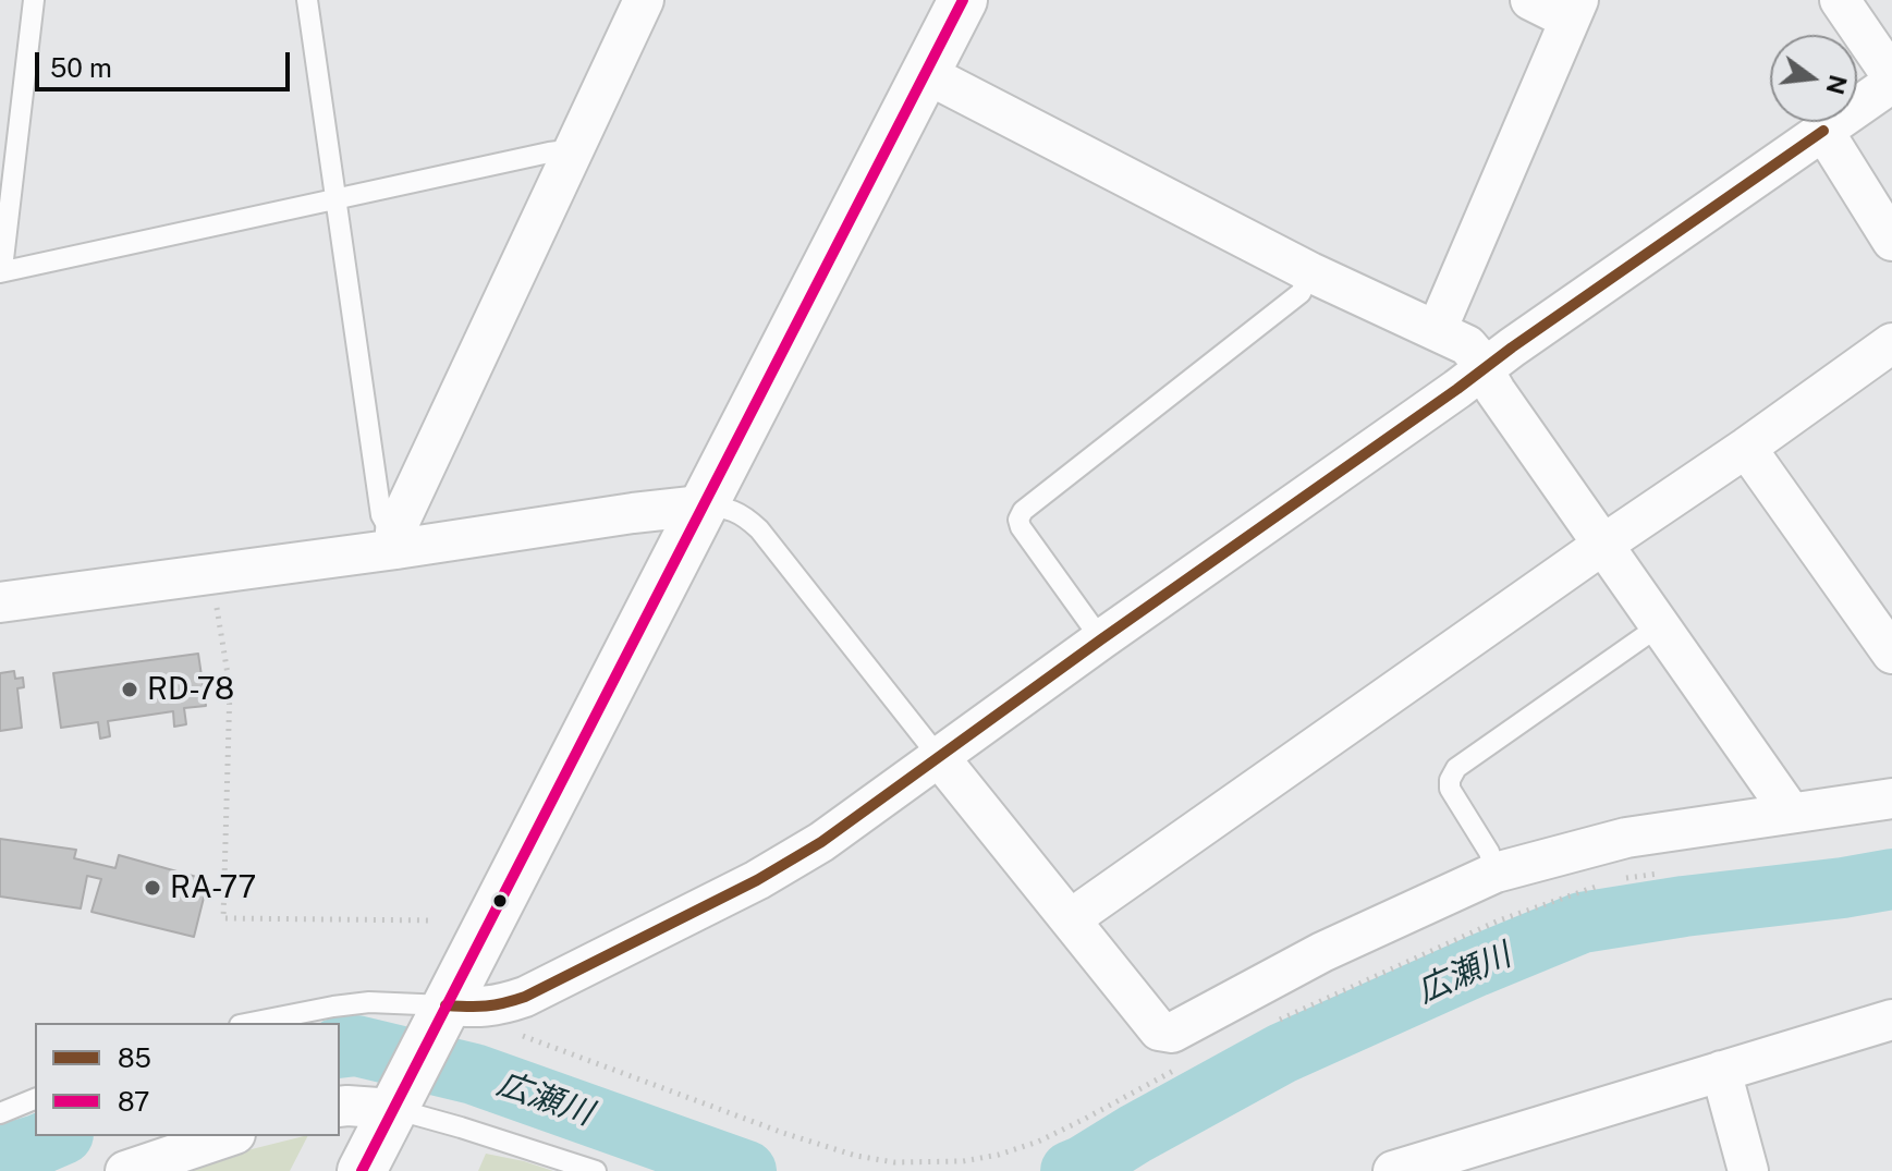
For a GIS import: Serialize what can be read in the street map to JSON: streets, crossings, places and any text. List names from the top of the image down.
{
  "water": ["広瀬川"],
  "places": ["RD-78", "RA-77"],
  "lines": ["transit line 87", "transit line 85"],
  "legend": ["85", "87"],
  "scale_bar": "50 m",
  "north": "right"
}
